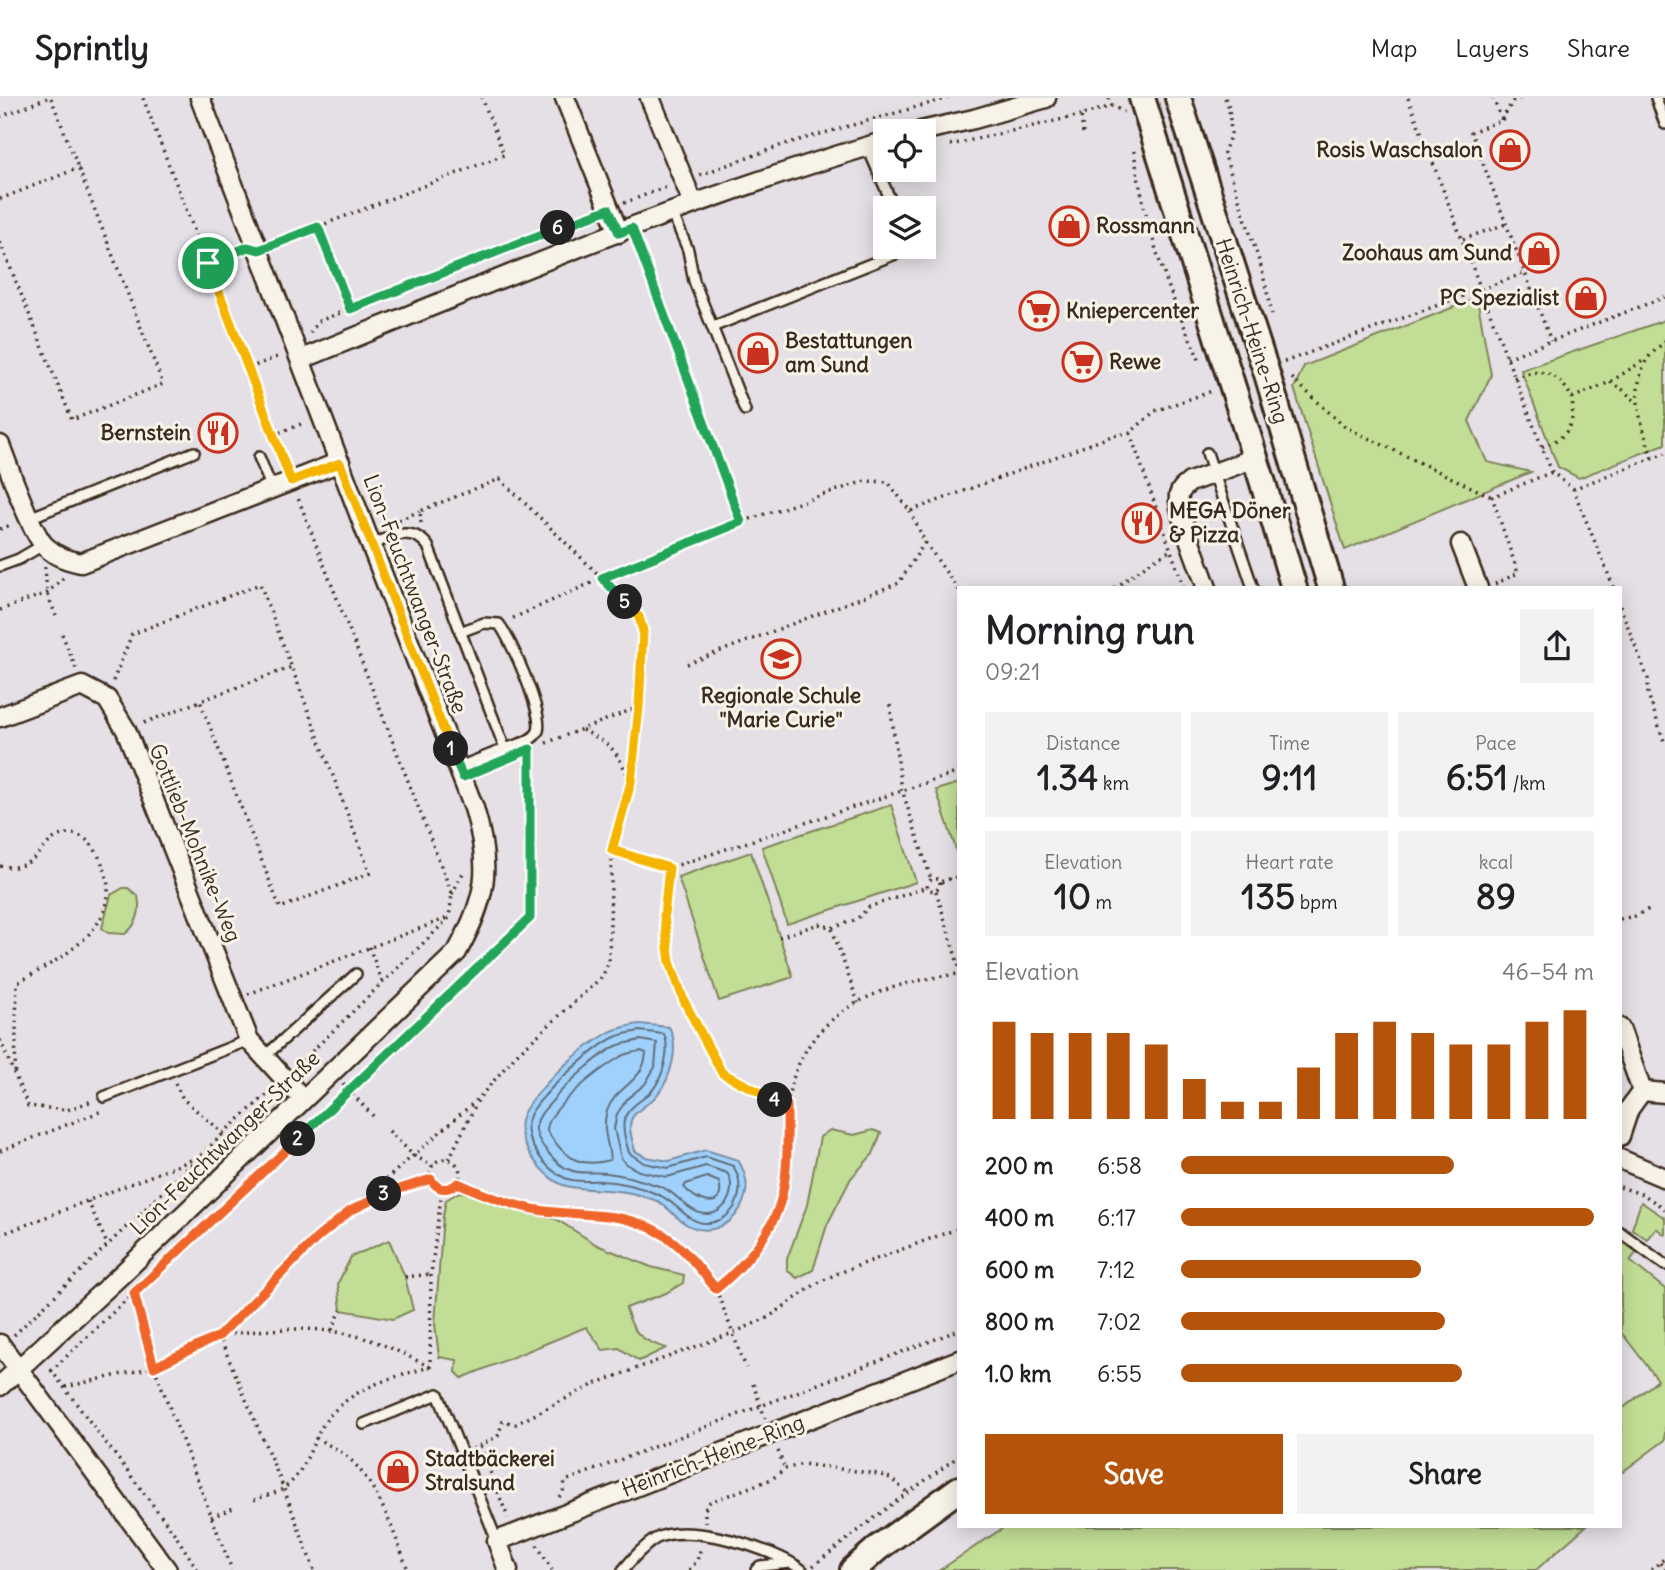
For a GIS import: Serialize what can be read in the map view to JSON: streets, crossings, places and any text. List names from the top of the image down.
{
  "streets": {
    "main road": ["Heinrich-Heine-Ring"],
    "street": ["Lion-Feuchtwanger-Straße", "Gottlieb-Mohnike-Weg"]
  },
  "crossings": [
    ["Lion-Feuchtwanger-Straße", "Gottlieb-Mohnike-Weg"]
  ],
  "places": {
    "shop": [
      "Rosis Waschsalon",
      "Rossmann",
      "Zoohaus am Sund",
      "PC Spezialist",
      "Bestattungen am Sund",
      "Stadtbäckerei Stralsund"
    ],
    "supermarket": ["Kniepercenter", "Rewe"],
    "restaurant": ["Bernstein", "MEGA Döner & Pizza"],
    "school or university": ["Regionale Schule \"Marie Curie\""]
  },
  "page": {
    "header": "Sprintly",
    "nav": ["Map", "Layers", "Share"],
    "pins": [
      "6",
      "5",
      "1",
      "4",
      "2",
      "3"
    ],
    "heading": ["Morning run", "09:21"],
    "stats": [
      ["Distance", "1.34 km"],
      ["Time", "9:11"],
      ["Pace", "6:51 /km"],
      ["Elevation", "10 m"],
      ["Heart rate", "135 bpm"],
      ["kcal", "89"]
    ],
    "chart": ["Elevation", "46–54 m"],
    "list": [
      {
        "name": "200 m",
        "note": "6:58"
      },
      {
        "name": "400 m",
        "note": "6:17"
      },
      {
        "name": "600 m",
        "note": "7:12"
      },
      {
        "name": "800 m",
        "note": "7:02"
      },
      {
        "name": "1.0 km",
        "note": "6:55"
      }
    ],
    "buttons": ["Save", "Share"]
  }
}
